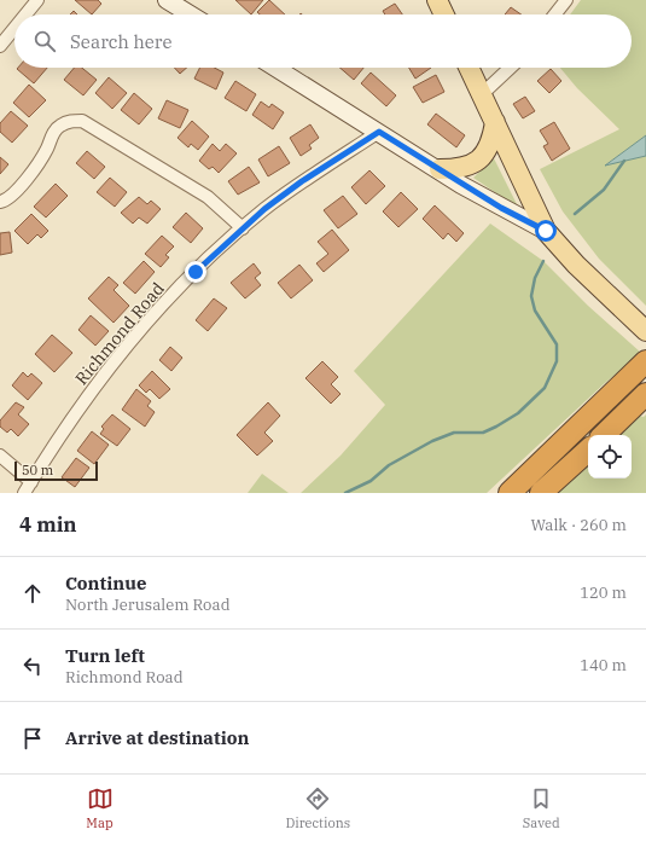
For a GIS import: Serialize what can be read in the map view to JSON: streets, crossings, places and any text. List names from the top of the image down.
{
  "streets": {
    "street": ["Richmond Road"]
  },
  "scale_bar": "50 m",
  "page": {
    "search": "Search here",
    "scale": "50 m",
    "heading": ["4 min", "Walk · 260 m"],
    "list": [
      ["Continue", "North Jerusalem Road", "120 m"],
      ["Turn left", "Richmond Road", "140 m"],
      "Arrive at destination"
    ],
    "nav": ["Map", "Directions", "Saved"]
  }
}
